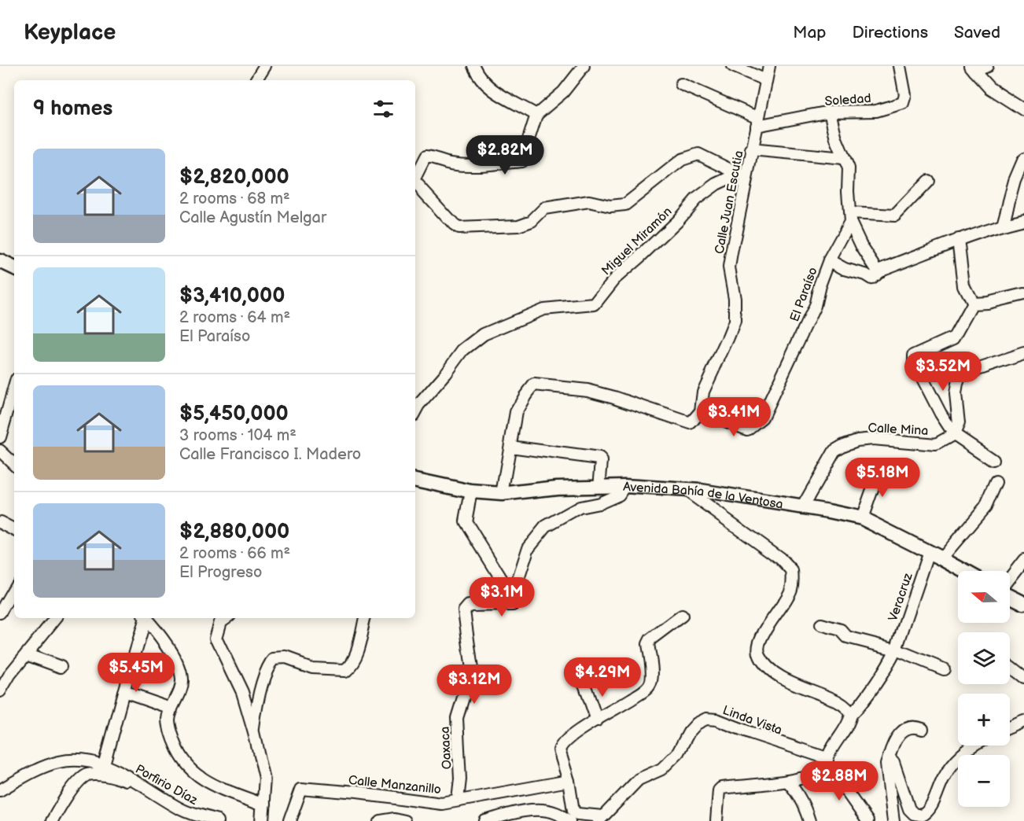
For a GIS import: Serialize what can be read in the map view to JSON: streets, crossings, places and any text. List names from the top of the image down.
{
  "streets": {
    "main road": ["Avenida Bahía de la Ventosa"],
    "street": [
      "Soledad",
      "Calle Juan Escutia",
      "Miguel Miramón",
      "El Paraíso",
      "Calle Mina",
      "Veracruz",
      "Linda Vista",
      "Oaxaca",
      "Porfirio Díaz",
      "Calle Manzanillo"
    ]
  },
  "crossings": [
    ["Soledad", "Calle Juan Escutia"],
    ["Calle Juan Escutia", "Miguel Miramón"],
    ["Calle Juan Escutia", "El Paraíso"],
    ["Calle Mina", "Avenida Bahía de la Ventosa"],
    ["Avenida Bahía de la Ventosa", "Veracruz"],
    ["Veracruz", "Linda Vista"],
    ["Oaxaca", "Calle Manzanillo"]
  ],
  "north": "left",
  "page": {
    "header": "Keyplace",
    "nav": ["Map", "Directions", "Saved"],
    "heading": "9 homes",
    "price": [
      "$2.82M",
      "$3.52M",
      "$3.41M",
      "$5.18M",
      "$3.1M",
      "$5.45M",
      "$4.29M",
      "$3.12M",
      "$2.88M"
    ],
    "list": [
      {
        "name": "$2,820,000",
        "note": "2 rooms · 68 m² · Calle Agustín Melgar"
      },
      {
        "name": "$3,410,000",
        "note": "2 rooms · 64 m² · El Paraíso"
      },
      {
        "name": "$5,450,000",
        "note": "3 rooms · 104 m² · Calle Francisco I. Madero"
      },
      {
        "name": "$2,880,000",
        "note": "2 rooms · 66 m² · El Progreso"
      }
    ],
    "map_buttons": ["+", "−"]
  }
}
